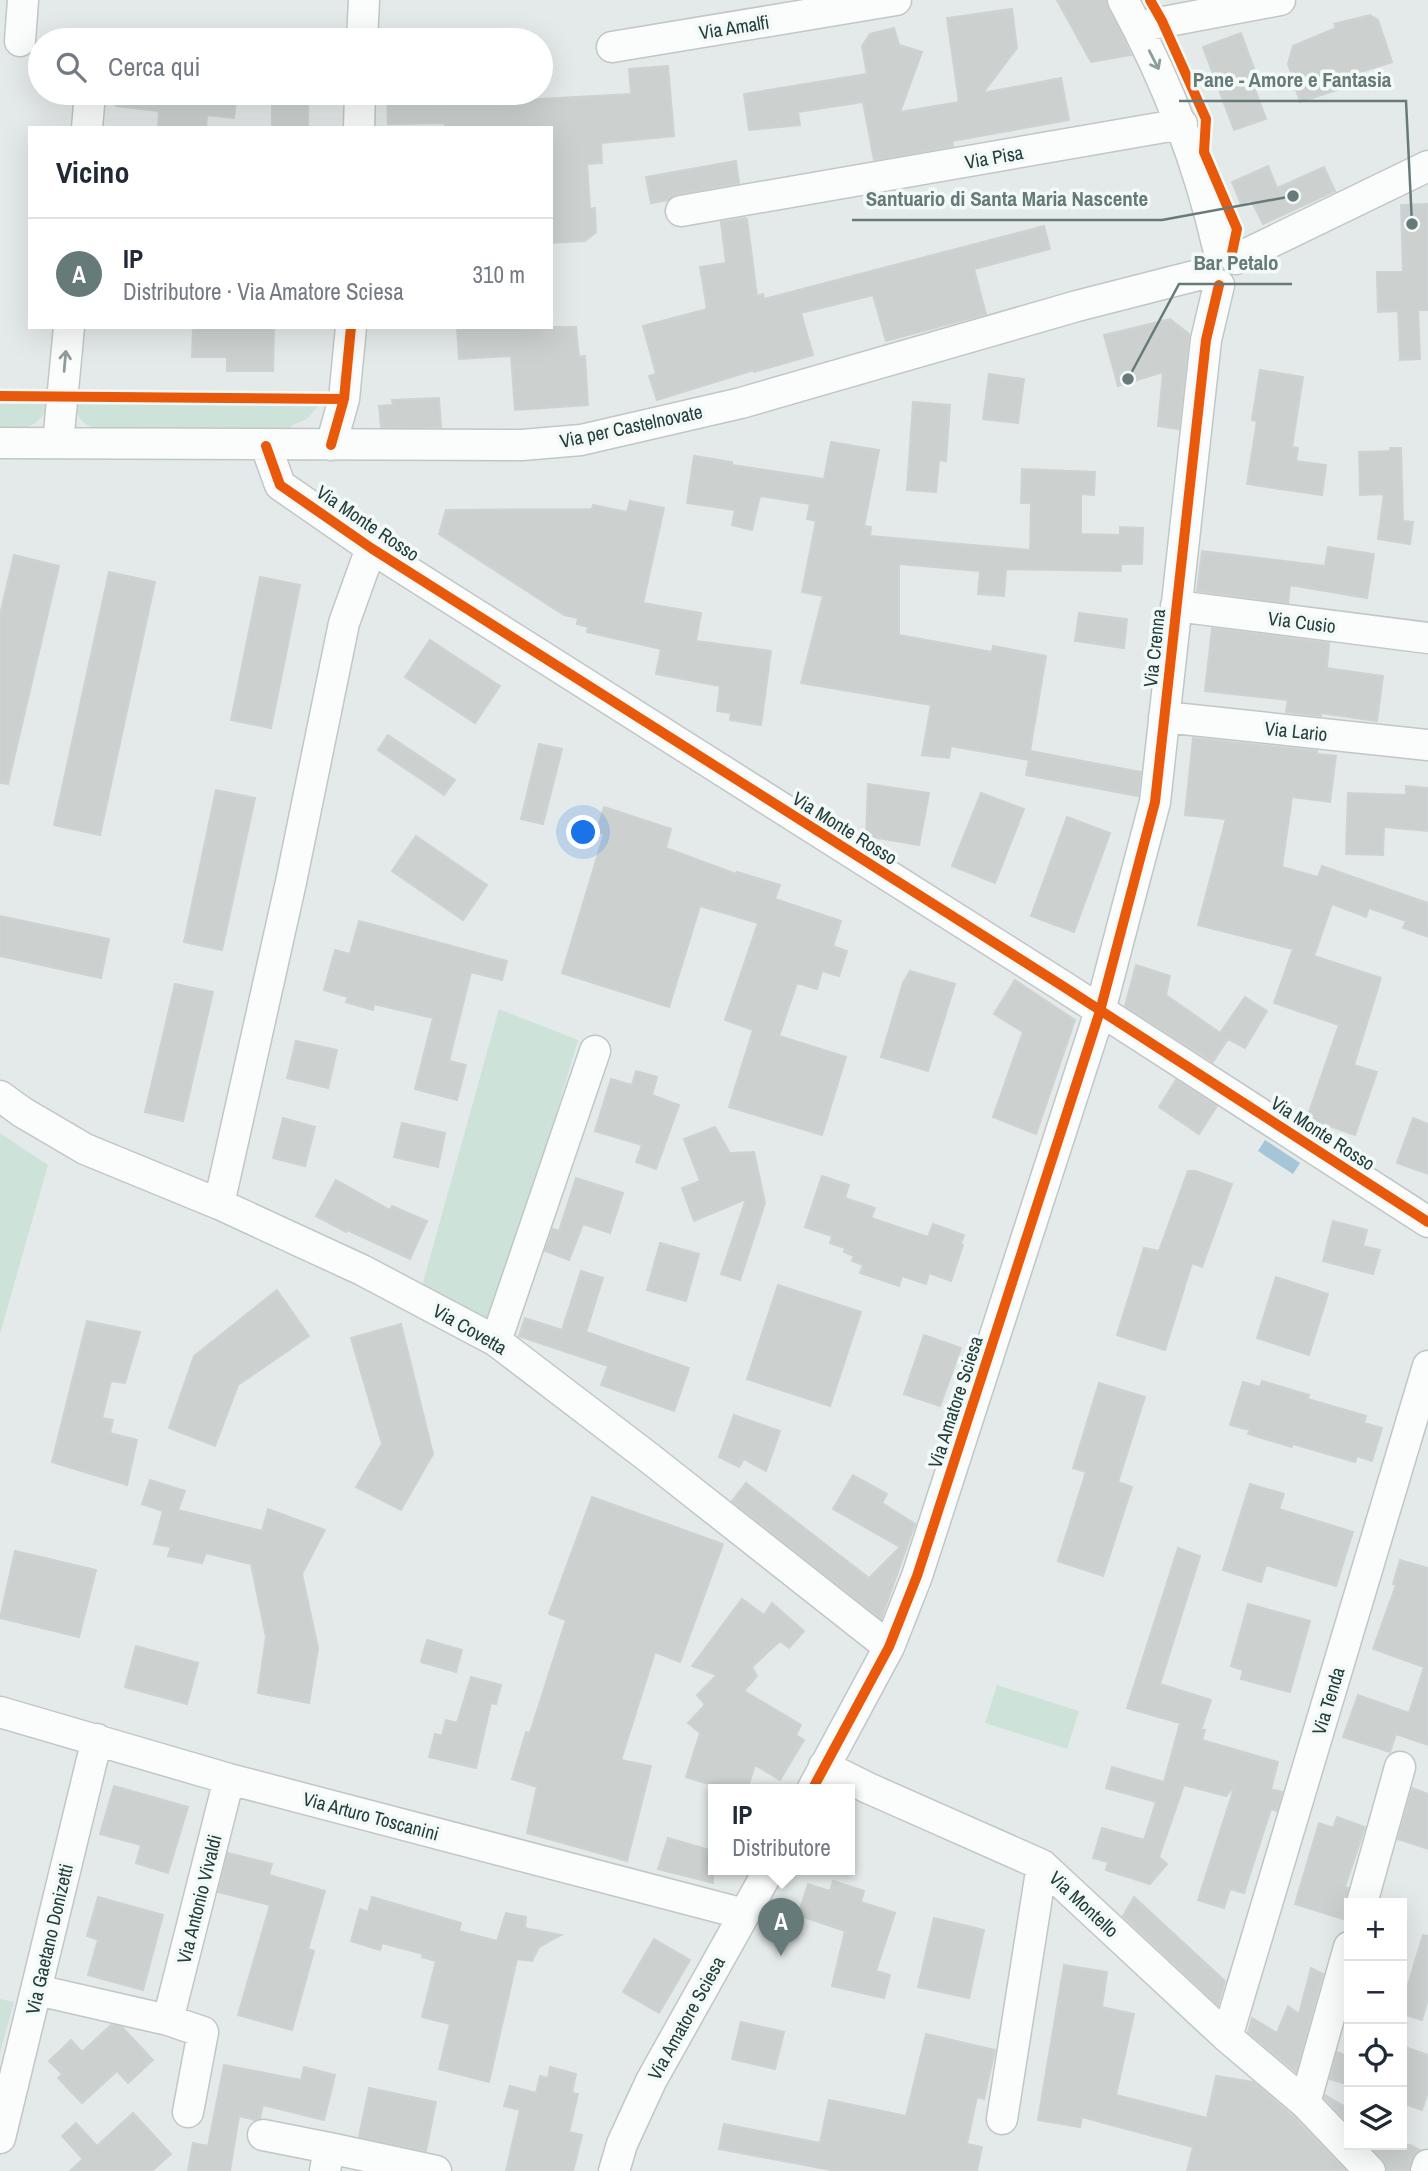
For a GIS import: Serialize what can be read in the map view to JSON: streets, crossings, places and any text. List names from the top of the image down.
{
  "streets": {
    "street": [
      "Via Amalfi",
      "Via Pisa",
      "Via per Castelnovate",
      "Via Monte Rosso",
      "Via Cusio",
      "Via Crenna",
      "Via Lario",
      "Via Covetta",
      "Via Amatore Sciesa",
      "Via Tenda",
      "Via Arturo Toscanini",
      "Via Antonio Vivaldi",
      "Via Montello",
      "Via Gaetano Donizetti"
    ]
  },
  "crossings": [
    ["Via per Castelnovate", "Via Monte Rosso"],
    ["Via per Castelnovate", "Via Crenna"],
    ["Via Monte Rosso", "Via Crenna"],
    ["Via Monte Rosso", "Via Amatore Sciesa"],
    ["Via Cusio", "Via Crenna"],
    ["Via Crenna", "Via Lario"],
    ["Via Crenna", "Via Amatore Sciesa"],
    ["Via Covetta", "Via Amatore Sciesa"],
    ["Via Amatore Sciesa", "Via Arturo Toscanini"],
    ["Via Amatore Sciesa", "Via Montello"],
    ["Via Tenda", "Via Montello"],
    ["Via Arturo Toscanini", "Via Antonio Vivaldi"],
    ["Via Arturo Toscanini", "Via Gaetano Donizetti"]
  ],
  "places": ["Santuario di Santa Maria Nascente", "Pane - Amore e Fantasia", "Bar Petalo"],
  "page": {
    "search": "Cerca qui",
    "heading": "Vicino",
    "list": [
      {
        "mark": "A",
        "name": "IP",
        "note": "Distributore · Via Amatore Sciesa",
        "value": "310 m"
      }
    ],
    "popup": ["IP", "Distributore"],
    "map_buttons": ["+", "−"],
    "pins": "A"
  }
}
